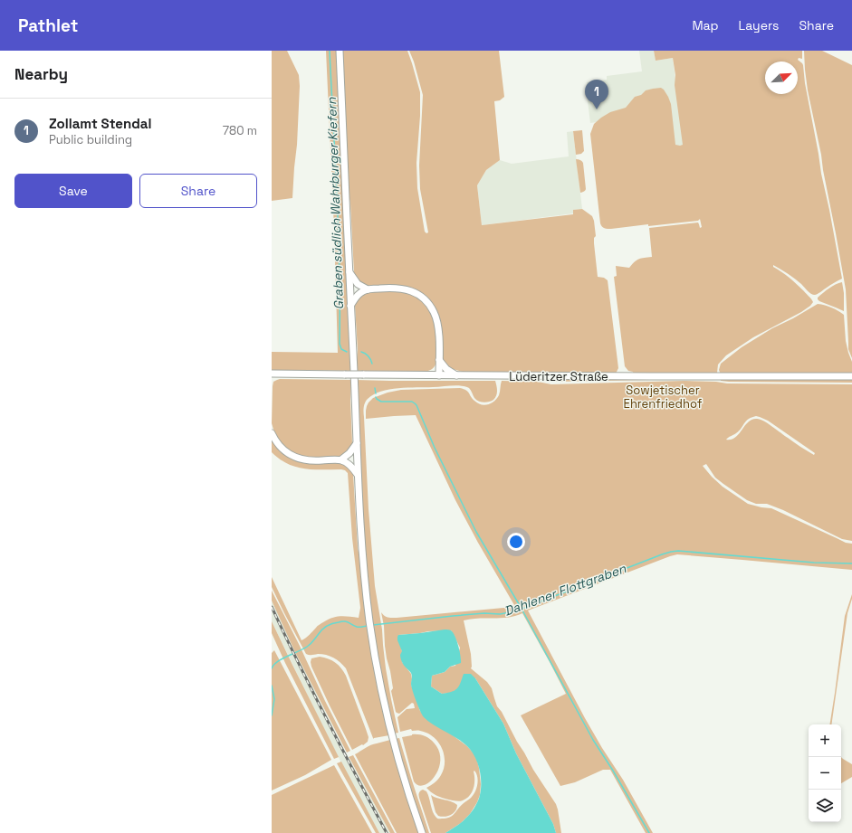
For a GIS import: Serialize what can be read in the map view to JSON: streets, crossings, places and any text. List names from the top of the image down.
{
  "streets": {
    "main road": ["Lüderitzer Straße"]
  },
  "water": ["Graben südlich Wahrburger Kiefern", "Dahlener Flottgraben"],
  "parks": ["Sowjetischer Ehrenfriedhof"],
  "north": "top right",
  "page": {
    "header": "Pathlet",
    "nav": ["Map", "Layers", "Share"],
    "heading": "Nearby",
    "pins": "1",
    "list": [
      {
        "mark": "1",
        "name": "Zollamt Stendal",
        "note": "Public building",
        "value": "780 m"
      }
    ],
    "buttons": ["Save", "Share"],
    "map_buttons": ["+", "−"]
  }
}
